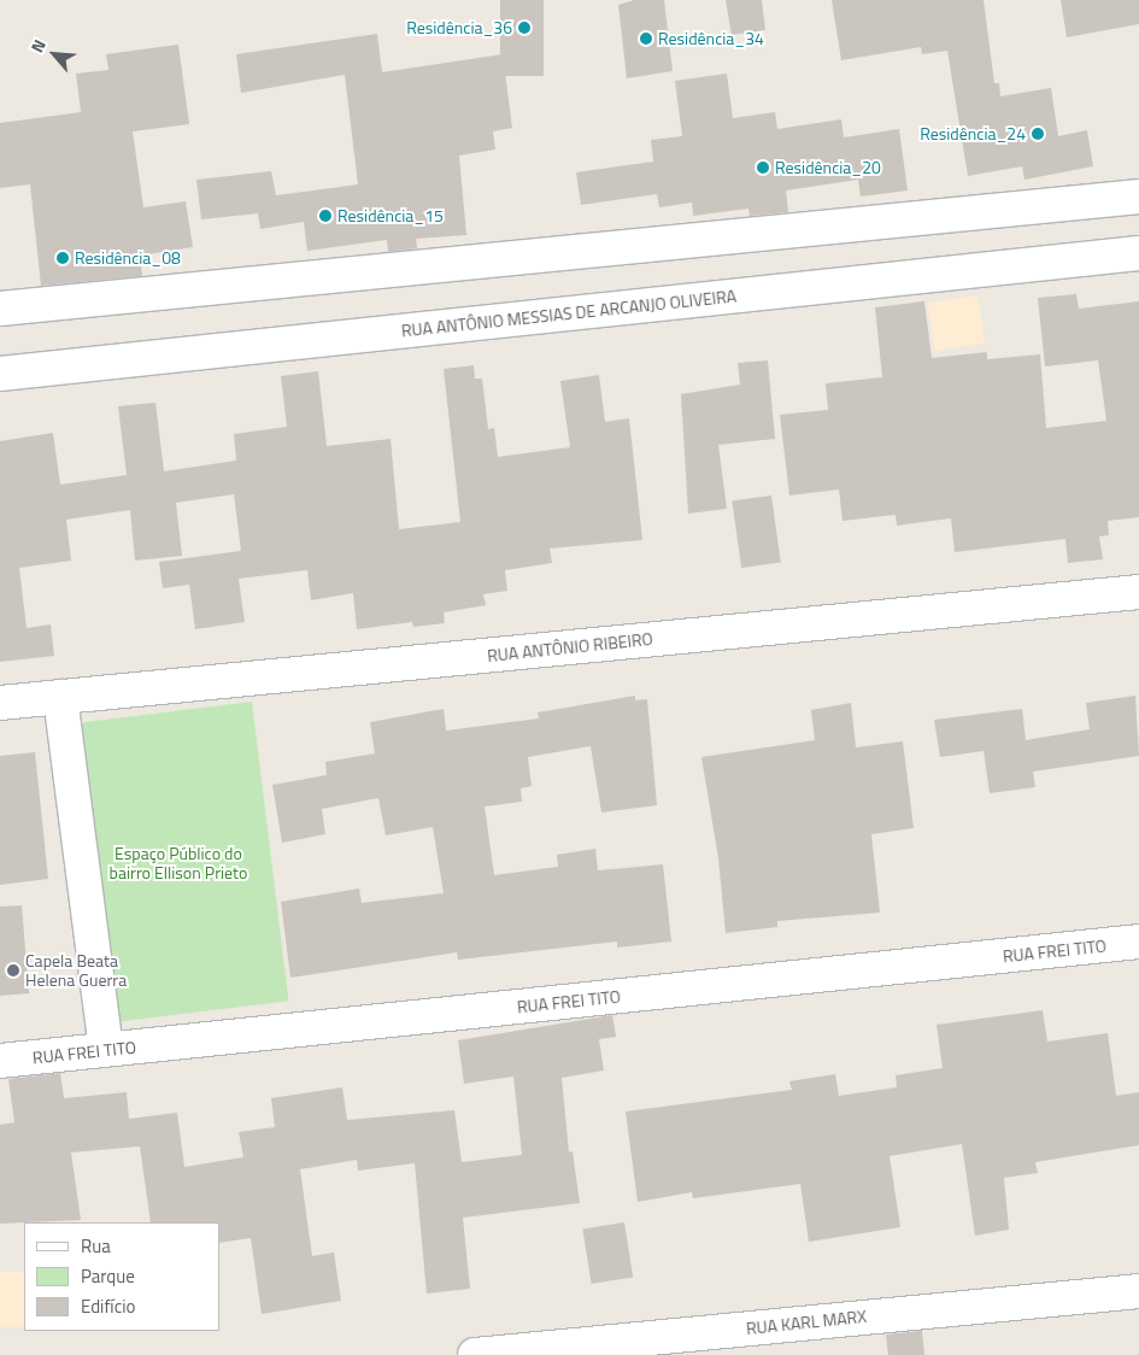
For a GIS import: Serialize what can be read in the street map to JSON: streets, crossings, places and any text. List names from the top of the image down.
{
  "streets": {
    "street": [
      "RUA ANTÔNIO MESSIAS DE ARCANJO OLIVEIRA",
      "RUA ANTÔNIO RIBEIRO",
      "RUA FREI TITO",
      "RUA KARL MARX"
    ]
  },
  "parks": ["Espaço Público do bairro Ellison Prieto"],
  "places": [
    "Residência_36",
    "Residência_34",
    "Residência_24",
    "Residência_20",
    "Residência_15",
    "Residência_08",
    "Capela Beata Helena Guerra"
  ],
  "legend": ["Rua", "Parque", "Edifício"],
  "north": "top left"
}
